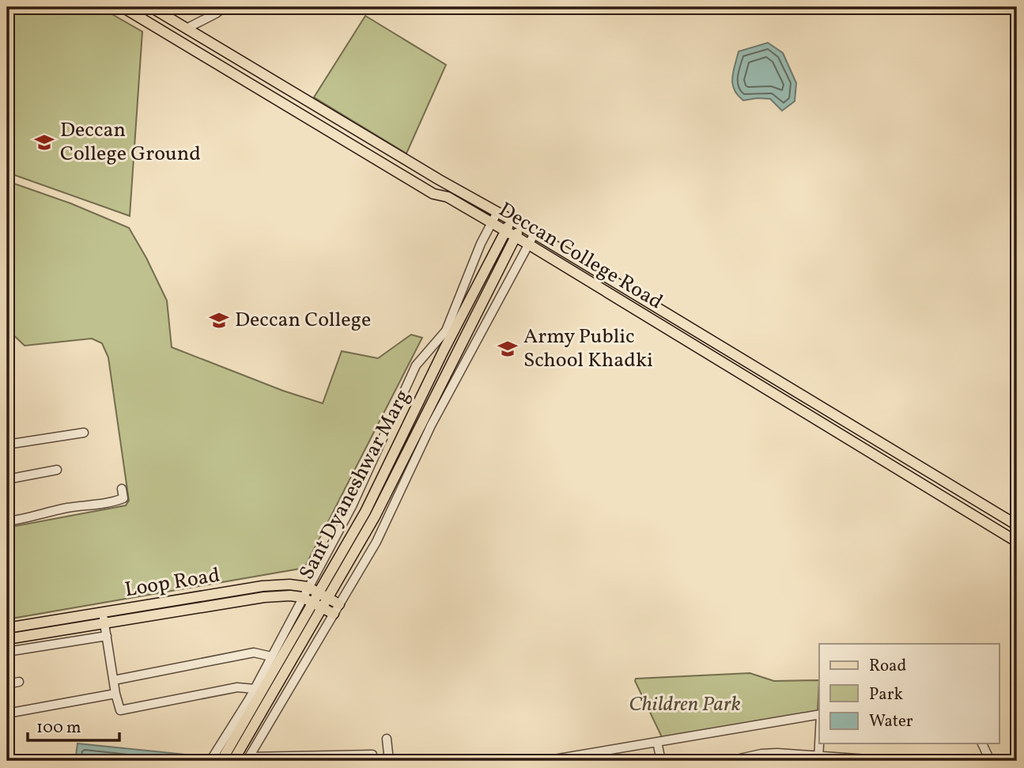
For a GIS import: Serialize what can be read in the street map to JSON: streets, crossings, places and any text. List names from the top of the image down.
{
  "streets": {
    "main road": ["Deccan College Road", "Sant Dyaneshwar Marg", "Loop Road"]
  },
  "crossings": [
    ["Deccan College Road", "Sant Dyaneshwar Marg"],
    ["Sant Dyaneshwar Marg", "Loop Road"]
  ],
  "parks": ["Children Park"],
  "places": {
    "school or university": ["Deccan College Ground", "Deccan College", "Army Public School Khadki"]
  },
  "legend": ["Road", "Park", "Water"],
  "scale_bar": "100 m"
}
